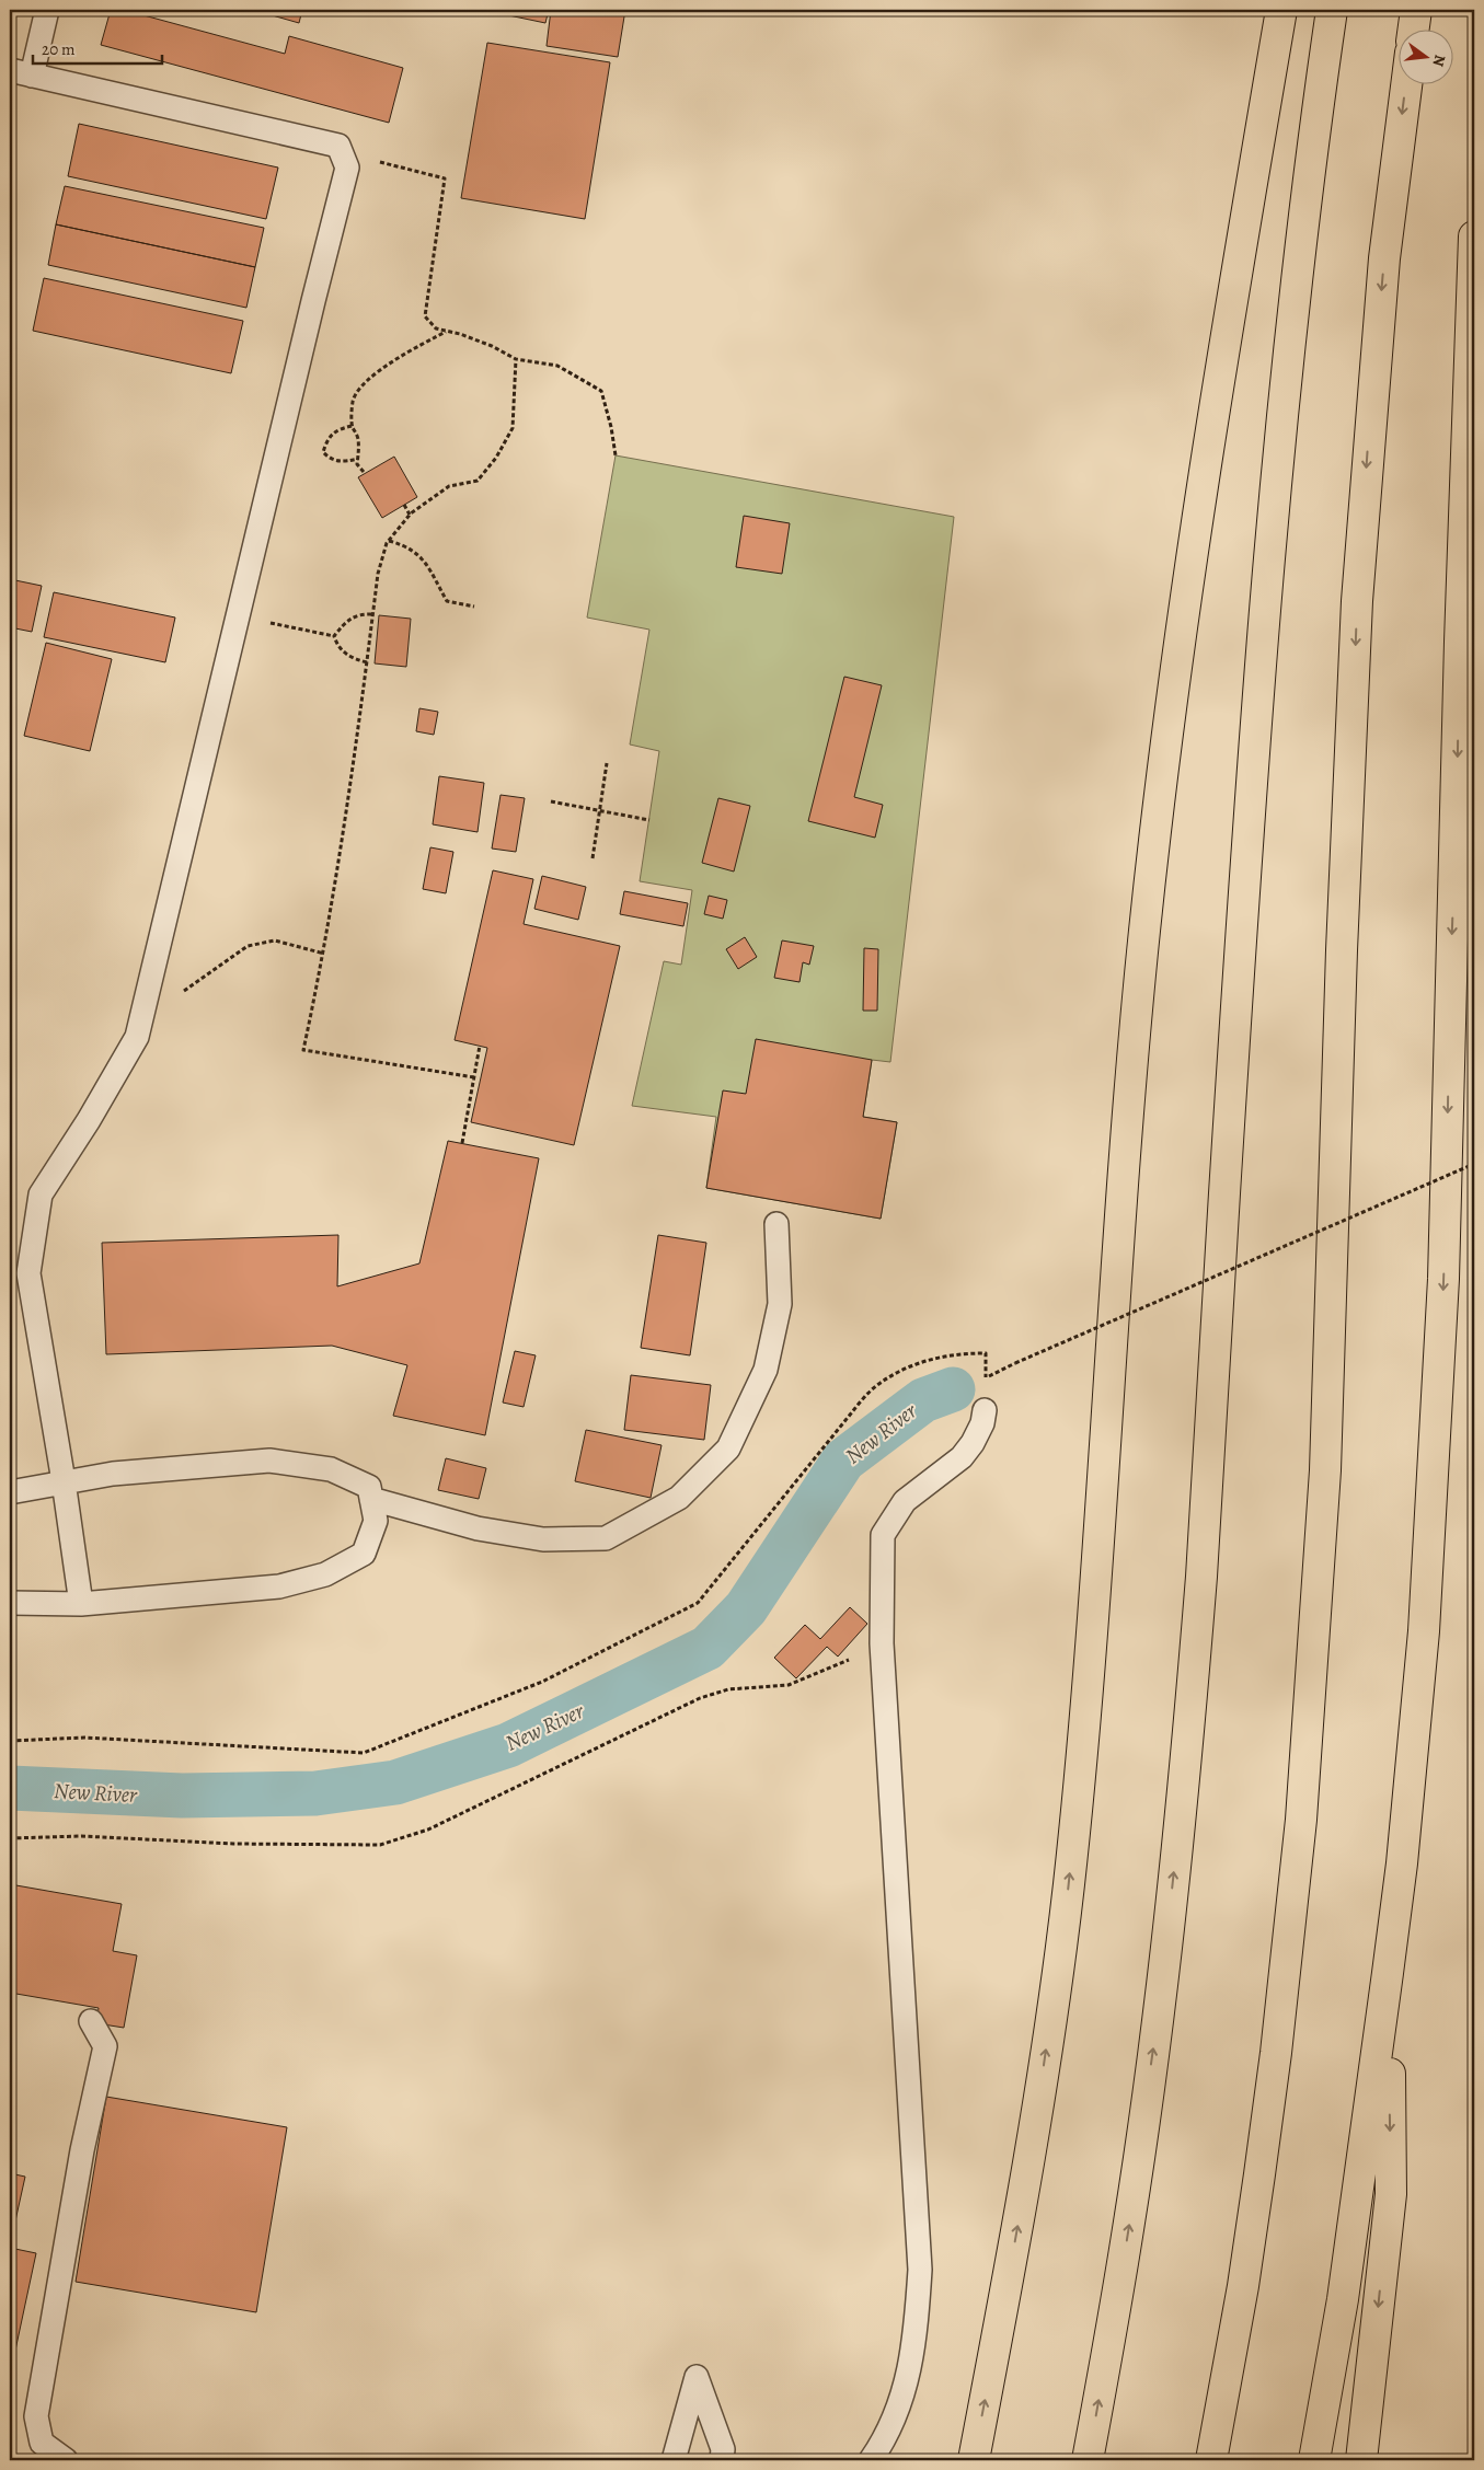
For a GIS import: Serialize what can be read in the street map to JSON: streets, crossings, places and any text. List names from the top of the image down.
{
  "water": ["New River"],
  "scale_bar": "20 m",
  "north": "right"
}
